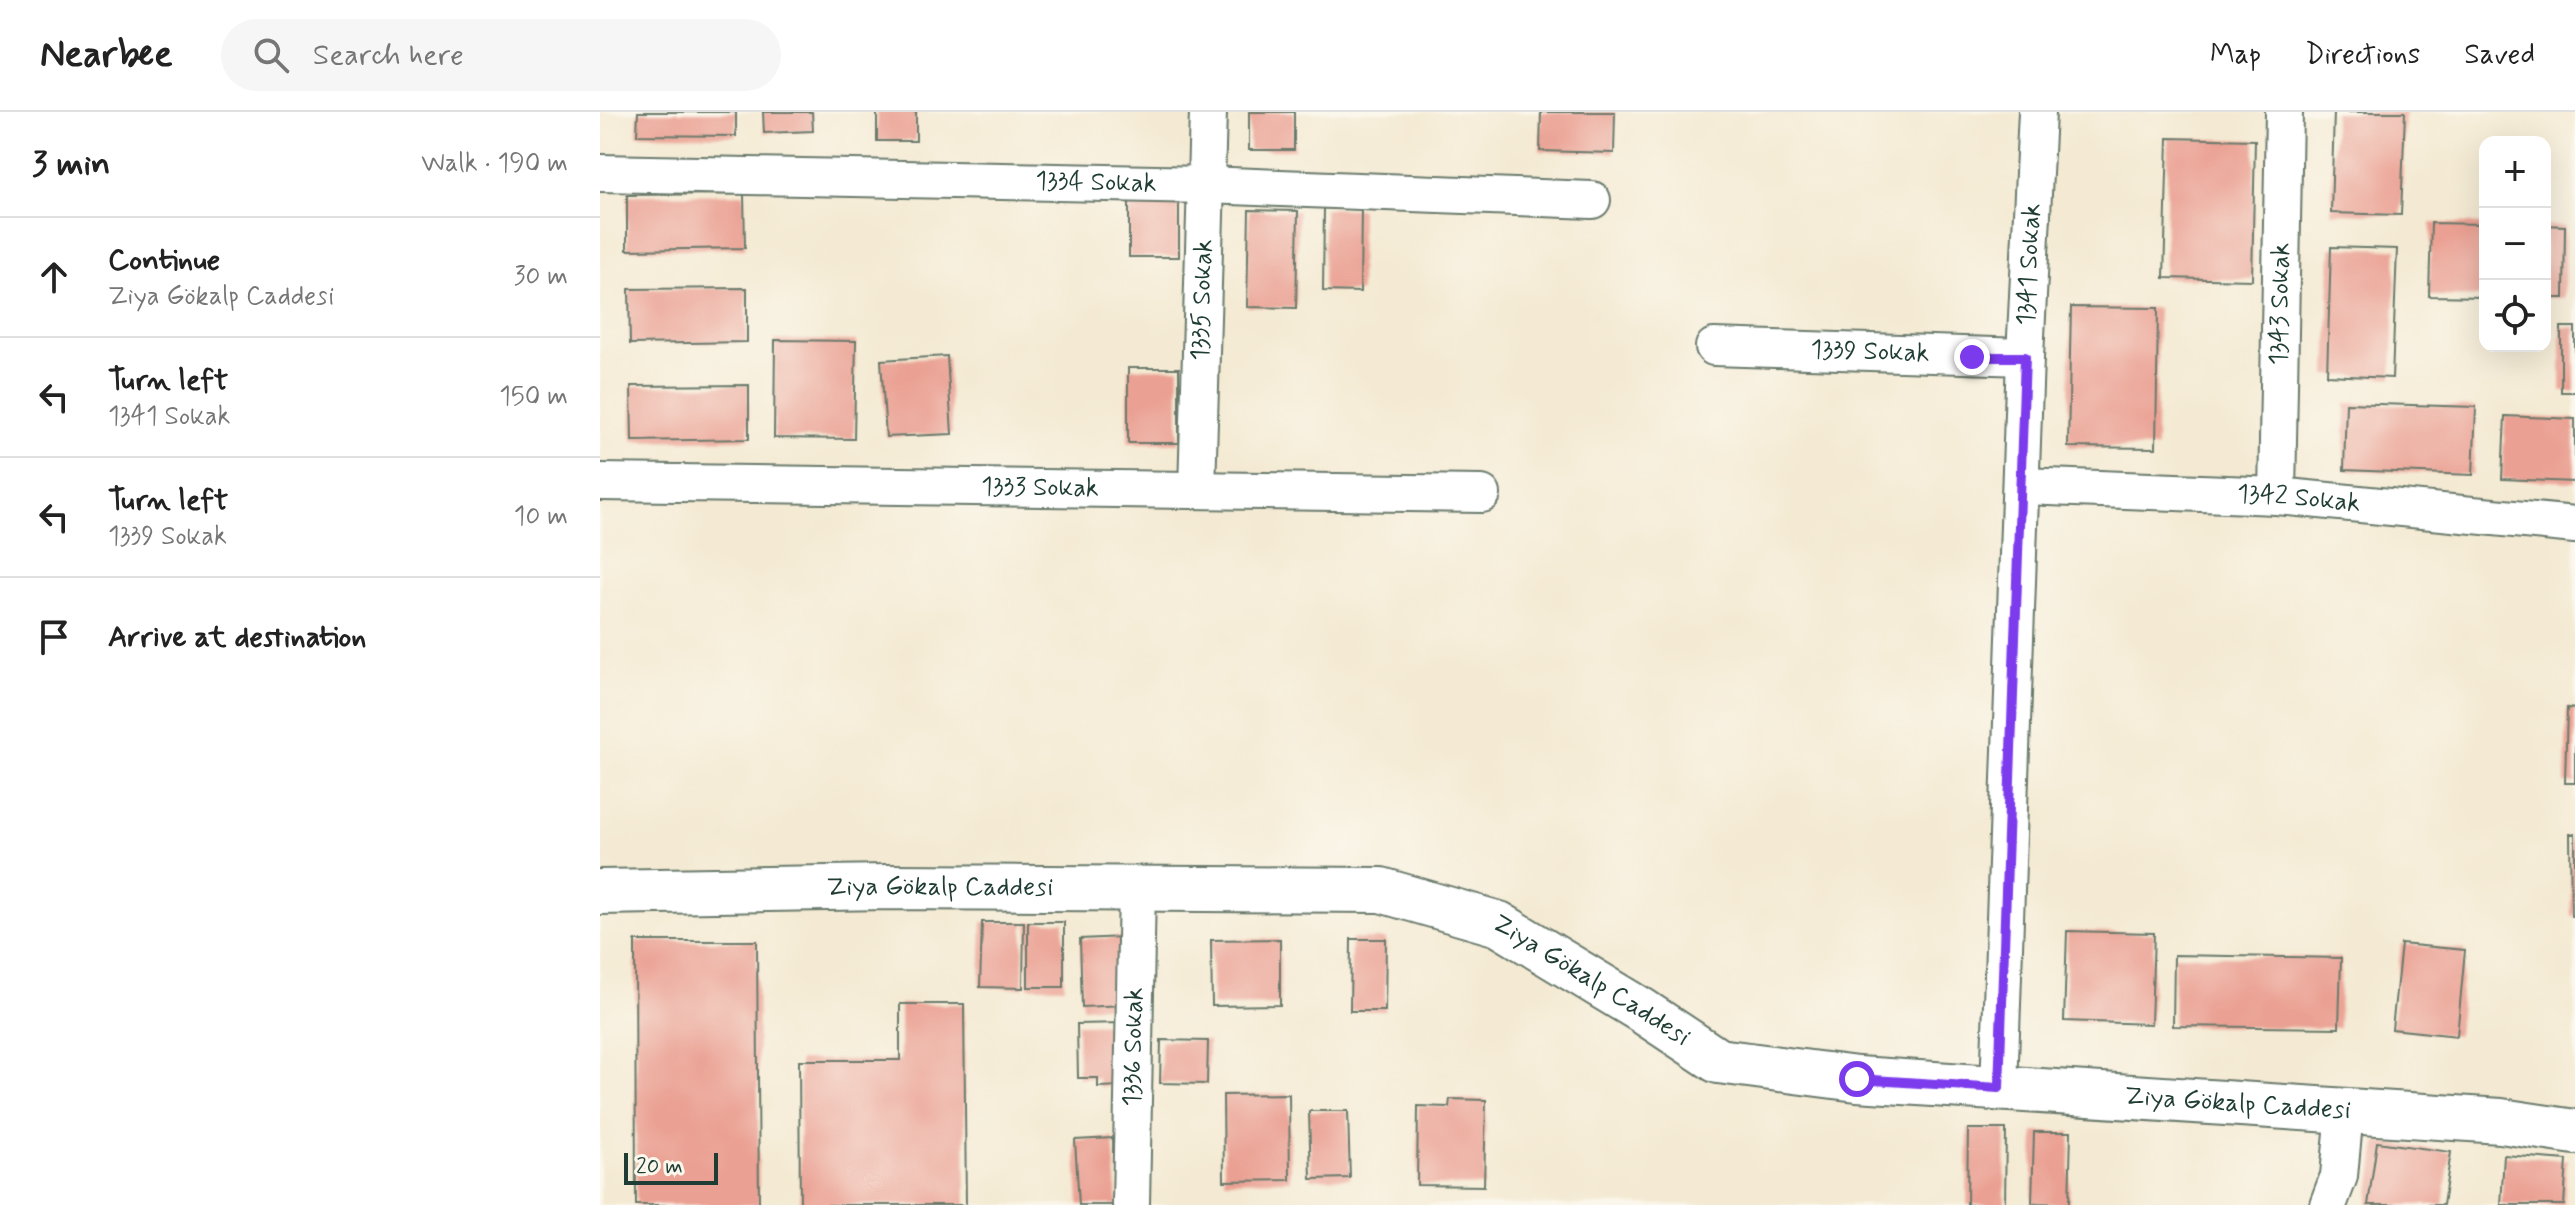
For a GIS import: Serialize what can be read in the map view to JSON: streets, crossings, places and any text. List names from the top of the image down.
{
  "streets": {
    "street": [
      "1334 Sokak",
      "1341 Sokak",
      "1335 Sokak",
      "1343 Sokak",
      "1339 Sokak",
      "1333 Sokak",
      "1342 Sokak",
      "Ziya Gökalp Caddesi",
      "1336 Sokak"
    ]
  },
  "crossings": [
    ["1334 Sokak", "1335 Sokak"],
    ["1341 Sokak", "1339 Sokak"],
    ["1341 Sokak", "1342 Sokak"],
    ["1341 Sokak", "Ziya Gökalp Caddesi"],
    ["1335 Sokak", "1333 Sokak"],
    ["1343 Sokak", "1342 Sokak"],
    ["Ziya Gökalp Caddesi", "1336 Sokak"]
  ],
  "scale_bar": "20 m",
  "page": {
    "header": "Nearbee",
    "search": "Search here",
    "nav": ["Map", "Directions", "Saved"],
    "heading": ["3 min", "Walk · 190 m"],
    "map_buttons": ["+", "−"],
    "list": [
      ["Continue", "Ziya Gökalp Caddesi", "30 m"],
      ["Turn left", "1341 Sokak", "150 m"],
      ["Turn left", "1339 Sokak", "10 m"],
      "Arrive at destination"
    ],
    "scale": "20 m"
  }
}
